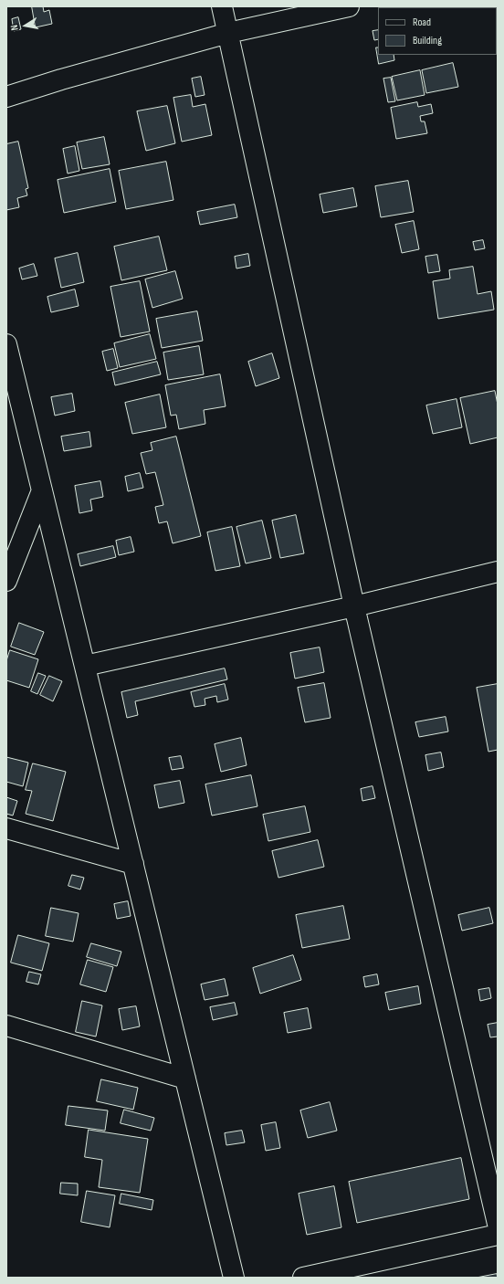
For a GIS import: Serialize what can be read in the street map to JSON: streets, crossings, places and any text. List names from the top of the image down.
{
  "legend": ["Road", "Building"],
  "north": "left"
}
